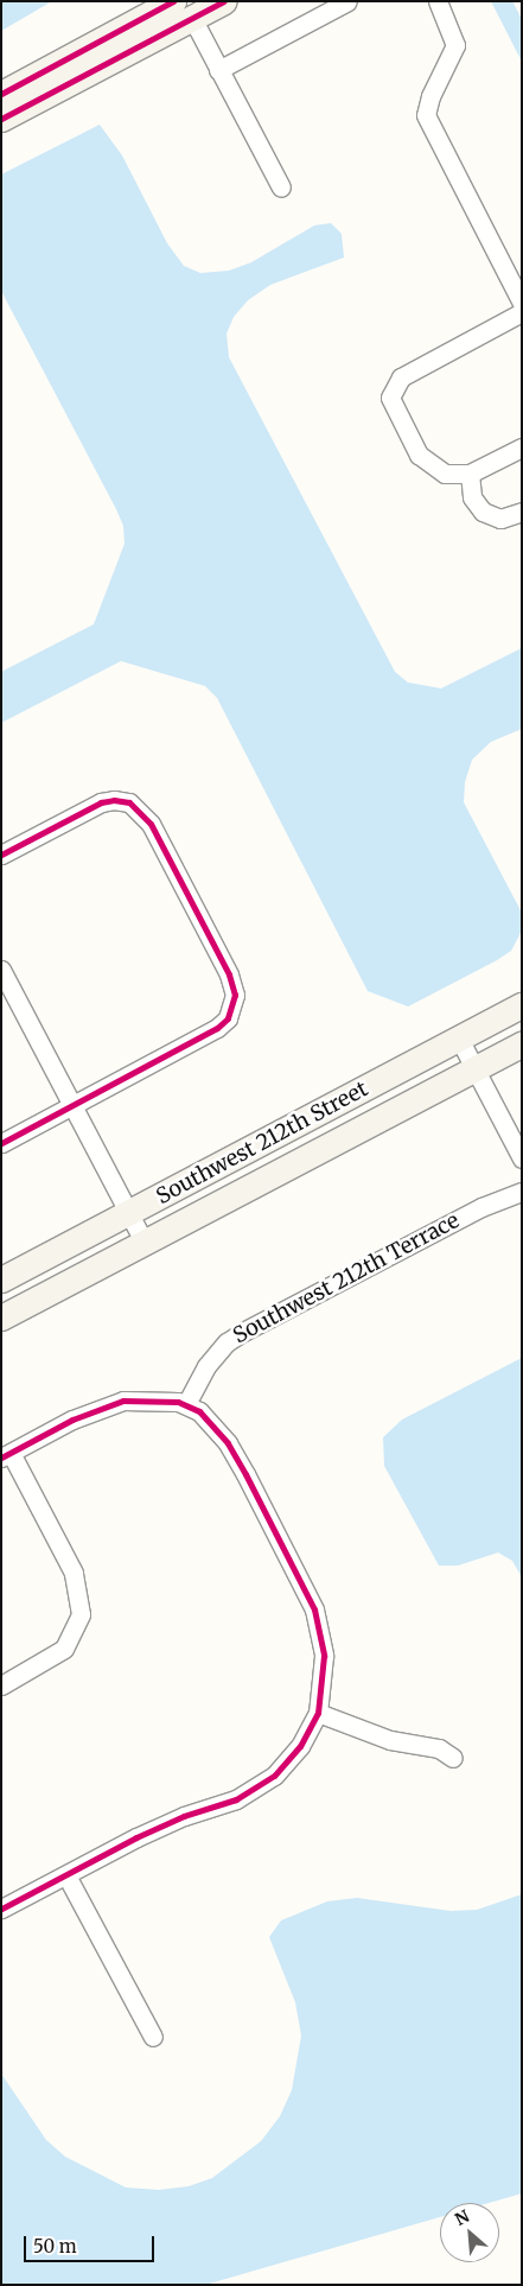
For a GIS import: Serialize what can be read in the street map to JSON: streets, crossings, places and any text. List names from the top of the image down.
{
  "streets": {
    "street": ["Southwest 212th Street", "Southwest 212th Terrace"]
  },
  "scale_bar": "50 m",
  "north": "top left"
}
